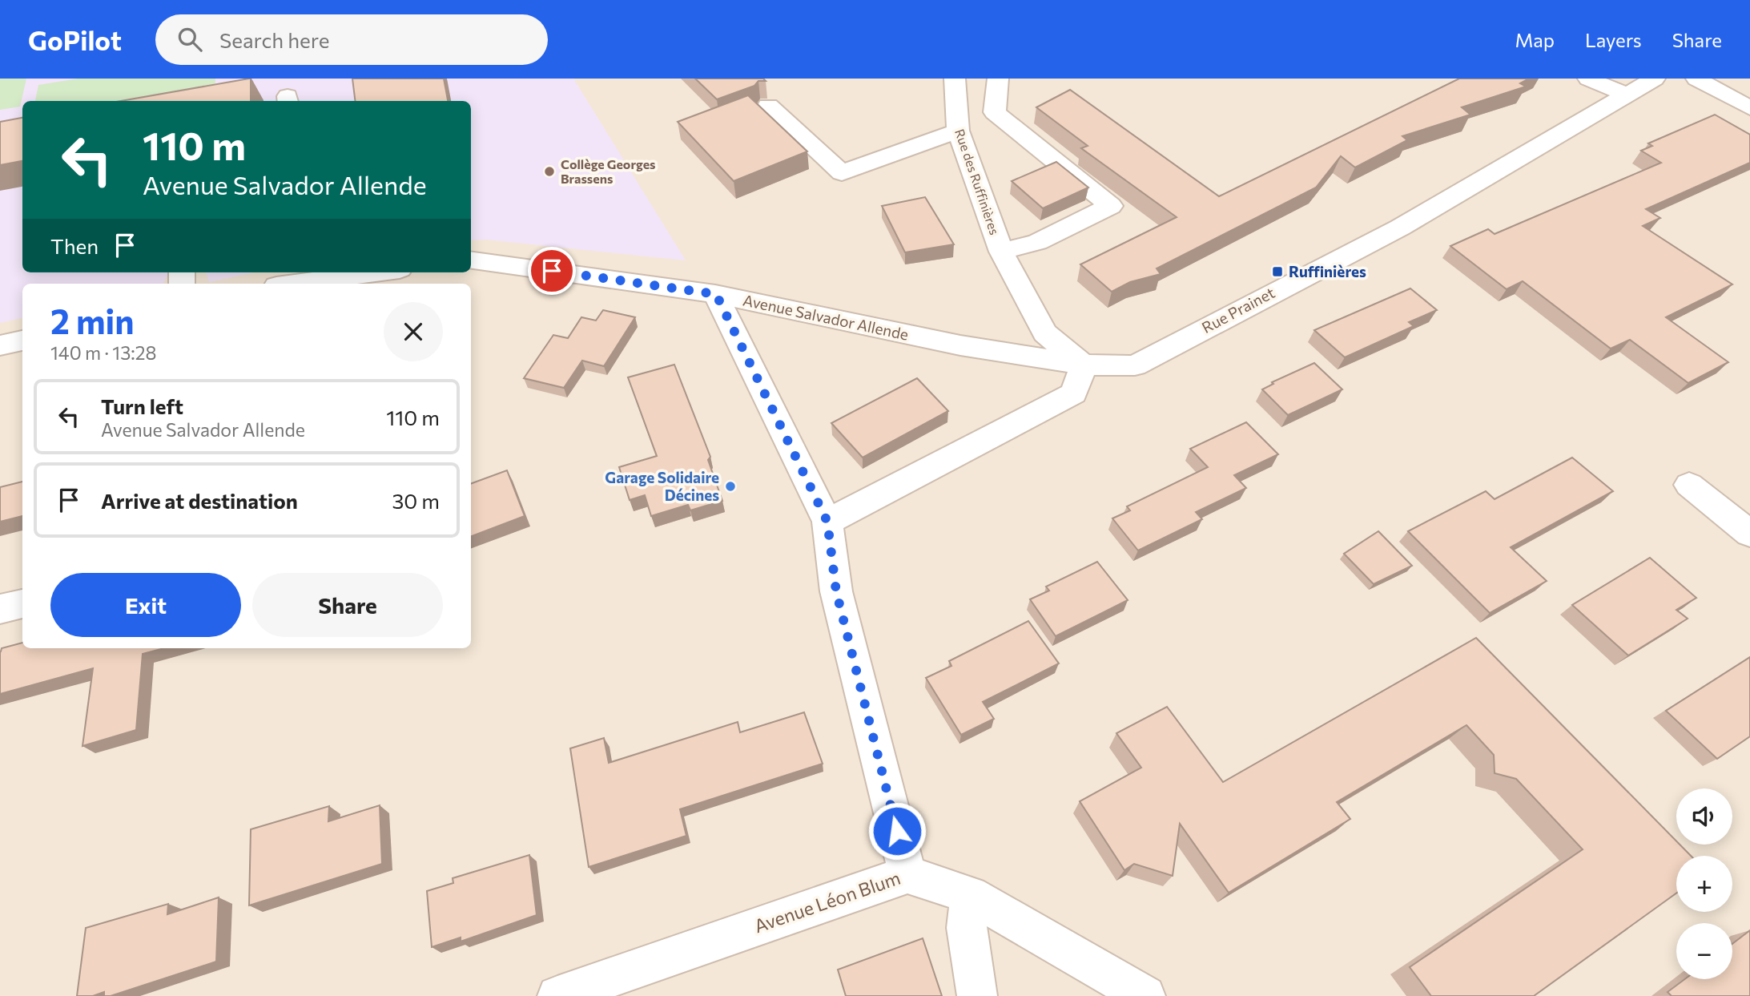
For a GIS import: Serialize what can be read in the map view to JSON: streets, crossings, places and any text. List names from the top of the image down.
{
  "streets": {
    "street": [
      "Rue des Ruffinières",
      "Rue Prainet",
      "Avenue Salvador Allende",
      "Avenue Léon Blum"
    ]
  },
  "crossings": [
    ["Rue des Ruffinières", "Rue Prainet"],
    ["Rue des Ruffinières", "Avenue Salvador Allende"],
    ["Rue Prainet", "Avenue Salvador Allende"]
  ],
  "places": {
    "other": ["Collège Georges Brassens", "Garage Solidaire Décines"],
    "transit": ["Ruffinières"]
  },
  "page": {
    "header": "GoPilot",
    "search": "Search here",
    "nav": ["Map", "Layers", "Share"],
    "turn": ["110 m", "Avenue Salvador Allende"],
    "then": "Then",
    "heading": ["2 min", "140 m · 13:28"],
    "list": [
      {
        "name": "Turn left",
        "note": "Avenue Salvador Allende",
        "value": "110 m"
      },
      {
        "name": "Arrive at destination",
        "value": "30 m"
      }
    ],
    "buttons": ["Exit", "Share"],
    "map_buttons": ["+", "−"]
  }
}
